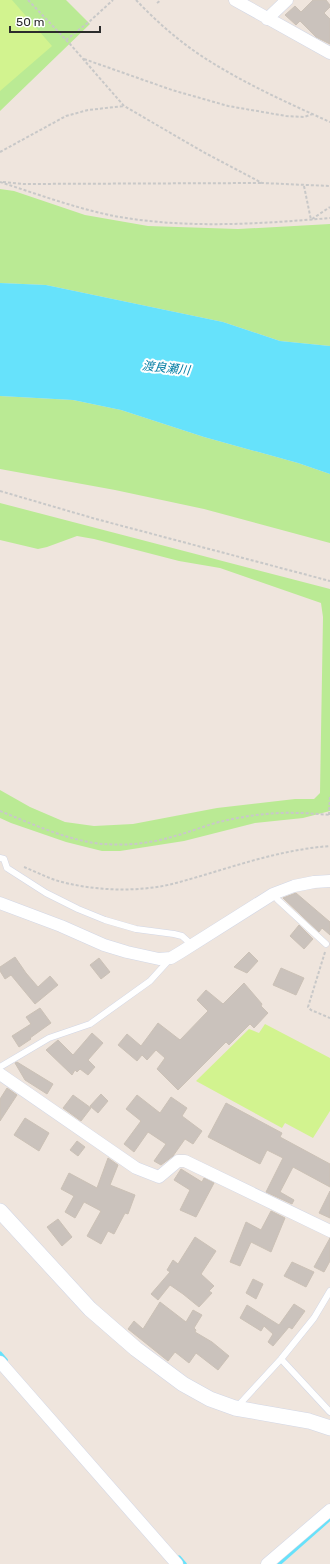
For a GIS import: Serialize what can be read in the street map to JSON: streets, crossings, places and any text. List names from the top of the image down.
{
  "water": ["渡良瀬川"],
  "scale_bar": "50 m"
}
